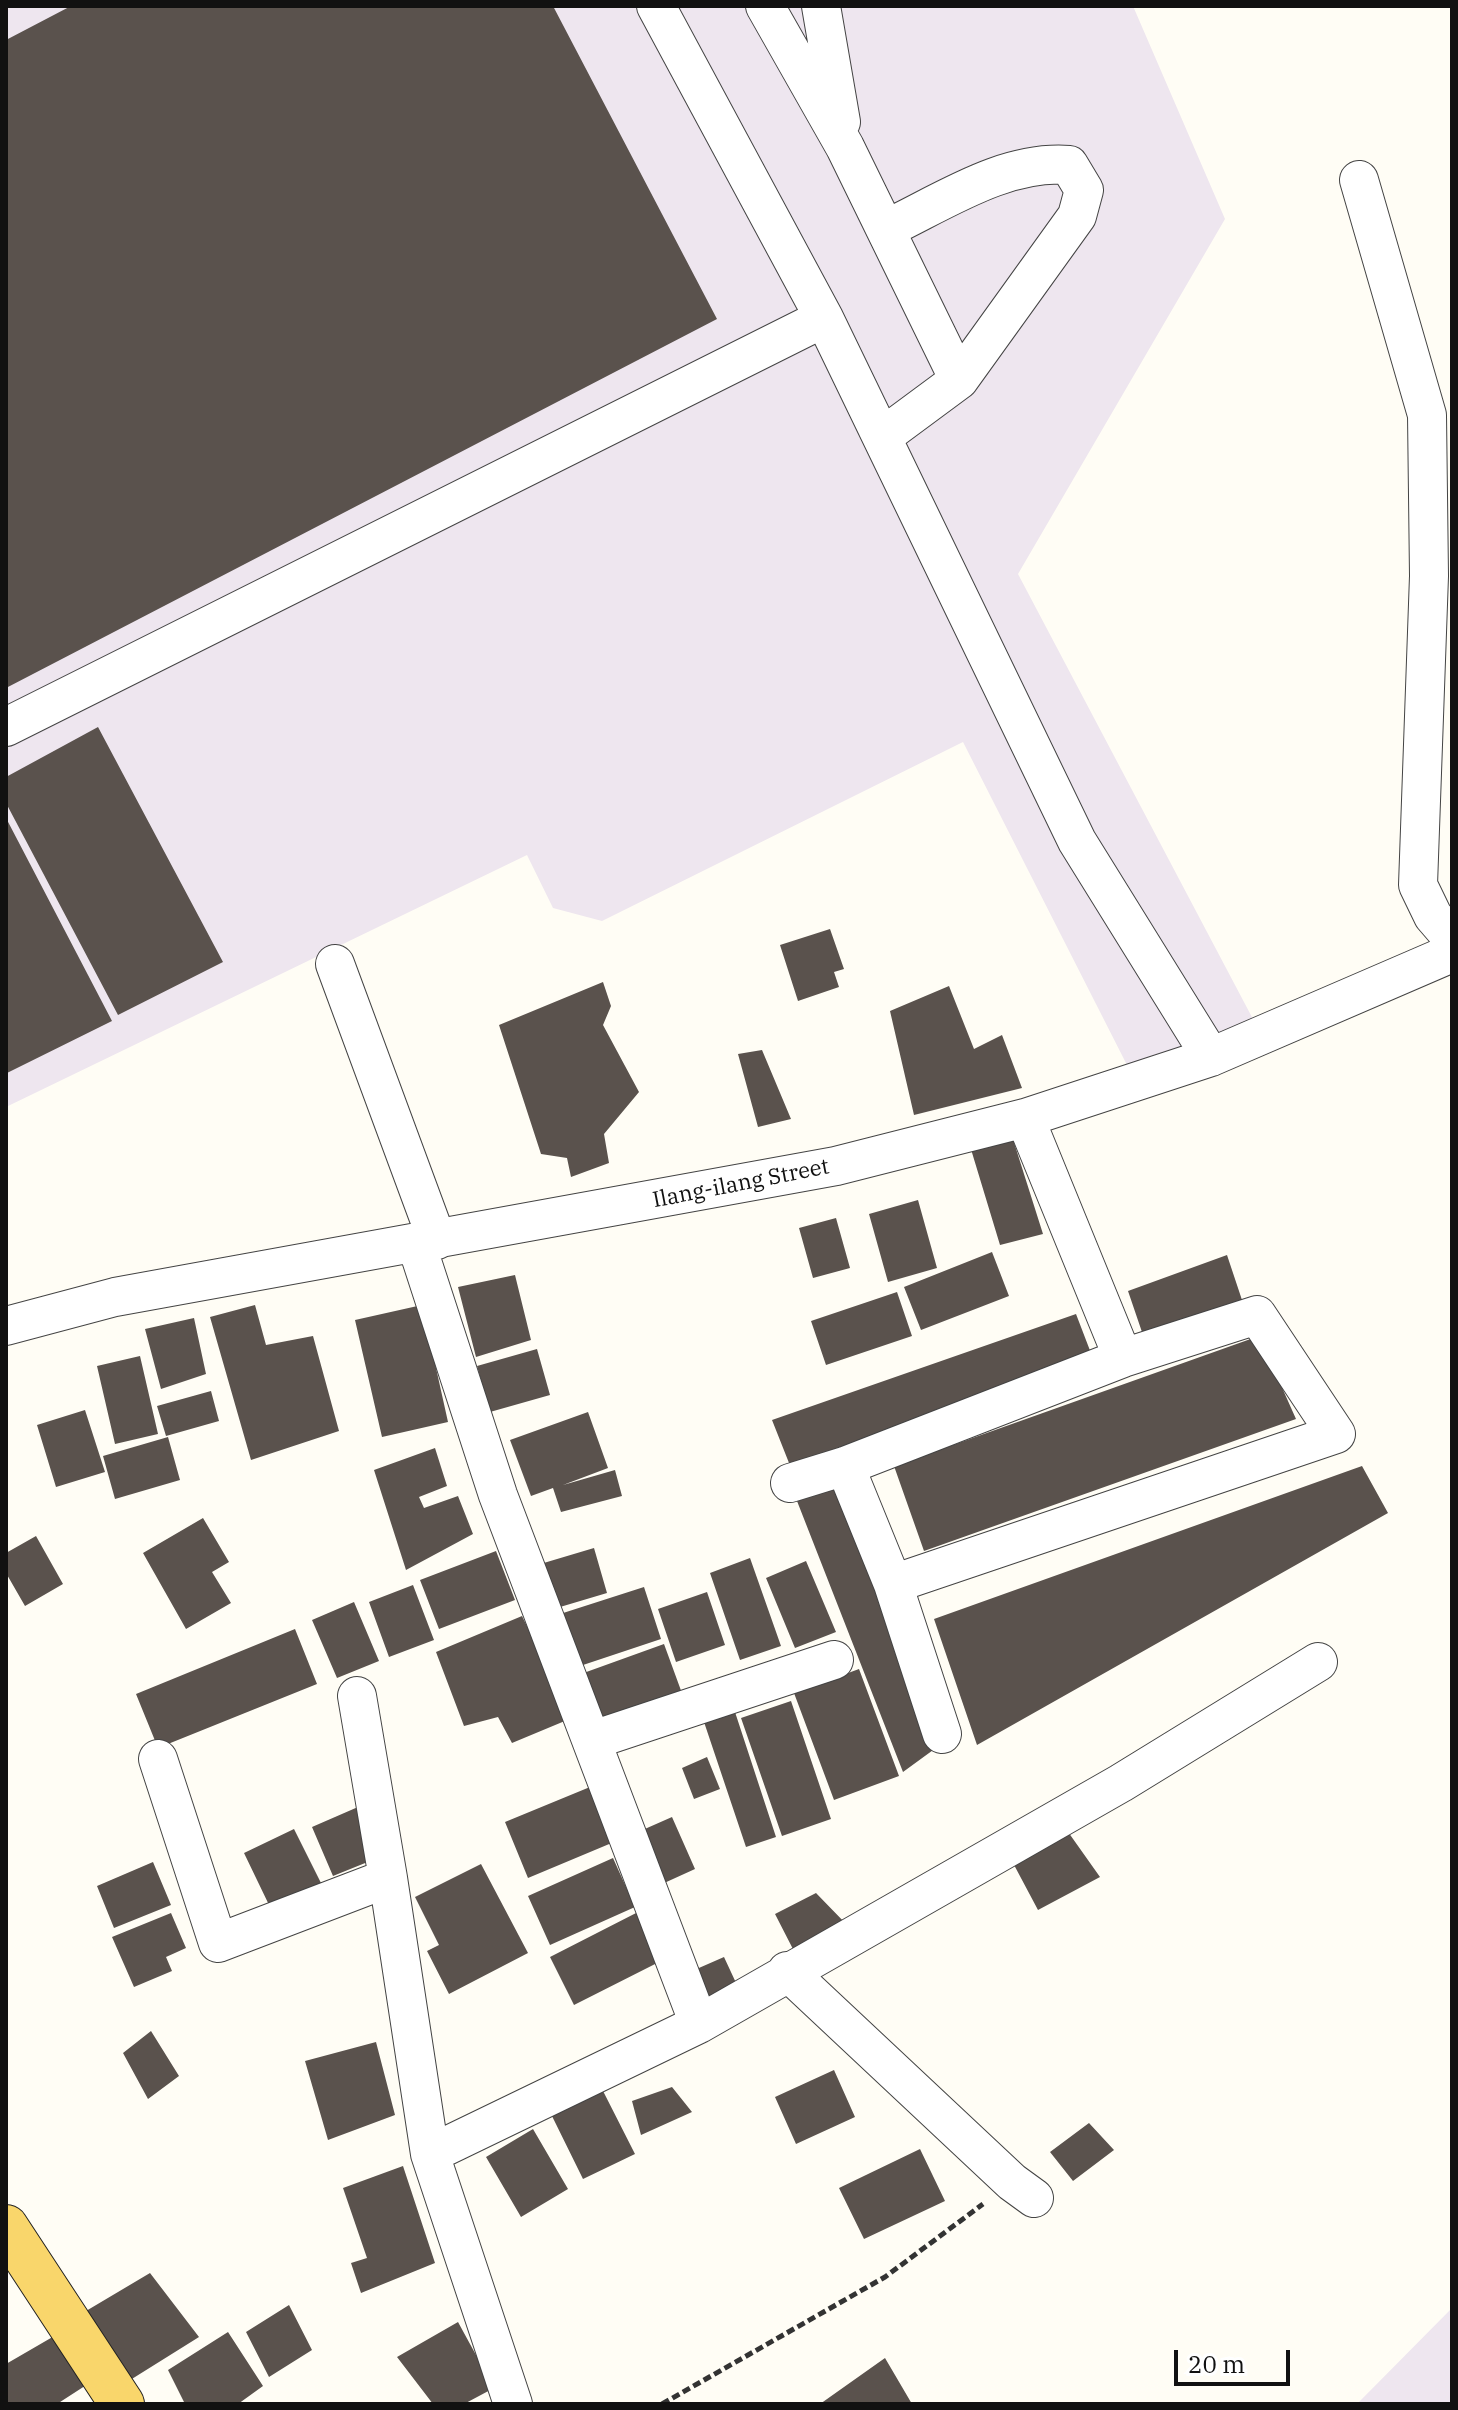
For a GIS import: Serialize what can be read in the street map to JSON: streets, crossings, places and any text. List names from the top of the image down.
{
  "streets": {
    "street": ["Ilang-ilang Street"]
  },
  "scale_bar": "20 m"
}
